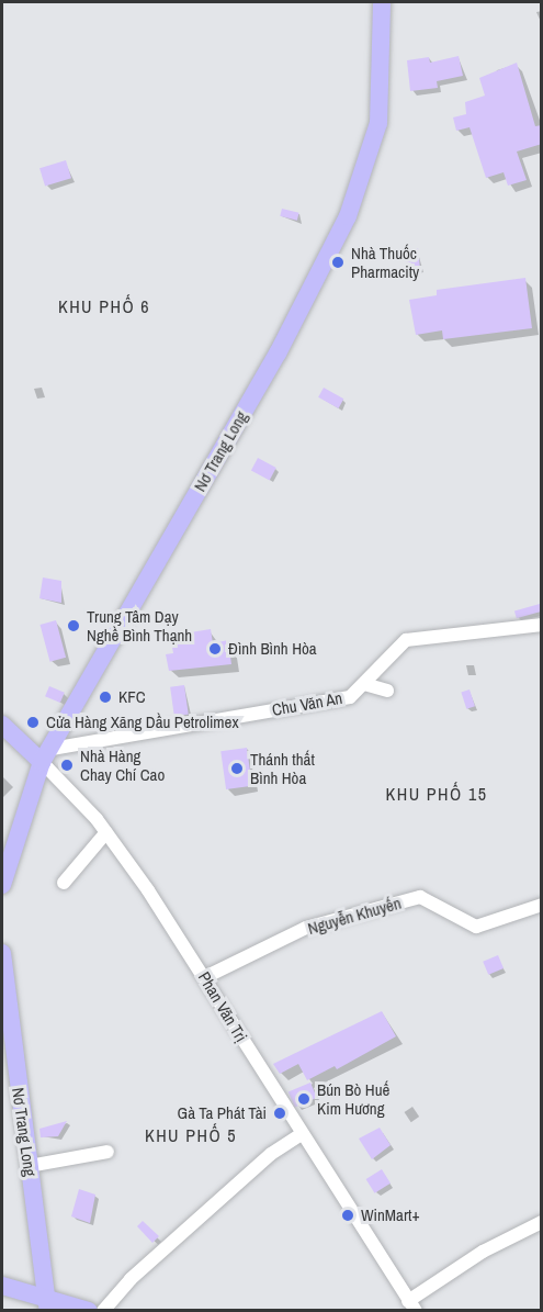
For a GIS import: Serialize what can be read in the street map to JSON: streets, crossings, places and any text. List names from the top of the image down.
{
  "streets": {
    "main road": ["Nơ Trang Long", "Phan Văn Trị"],
    "street": ["Chu Văn An", "Nguyễn Khuyến"]
  },
  "crossings": [
    ["Nơ Trang Long", "Chu Văn An"],
    ["Nơ Trang Long", "Phan Văn Trị"],
    ["Chu Văn An", "Phan Văn Trị"],
    ["Nguyễn Khuyến", "Phan Văn Trị"]
  ],
  "districts": ["KHU PHỐ 6", "KHU PHỐ 15", "KHU PHỐ 5"],
  "places": [
    "Nhà Thuốc Pharmacity",
    "Trung Tâm Dạy Nghề Bình Thạnh",
    "Đình Bình Hòa",
    "KFC",
    "Cửa Hàng Xăng Dầu Petrolimex",
    "Nhà Hàng Chay Chí Cao",
    "Thánh thất Bình Hòa",
    "Bún Bò Huế Kim Hương",
    "Gà Ta Phát Tài",
    "WinMart+"
  ]
}
